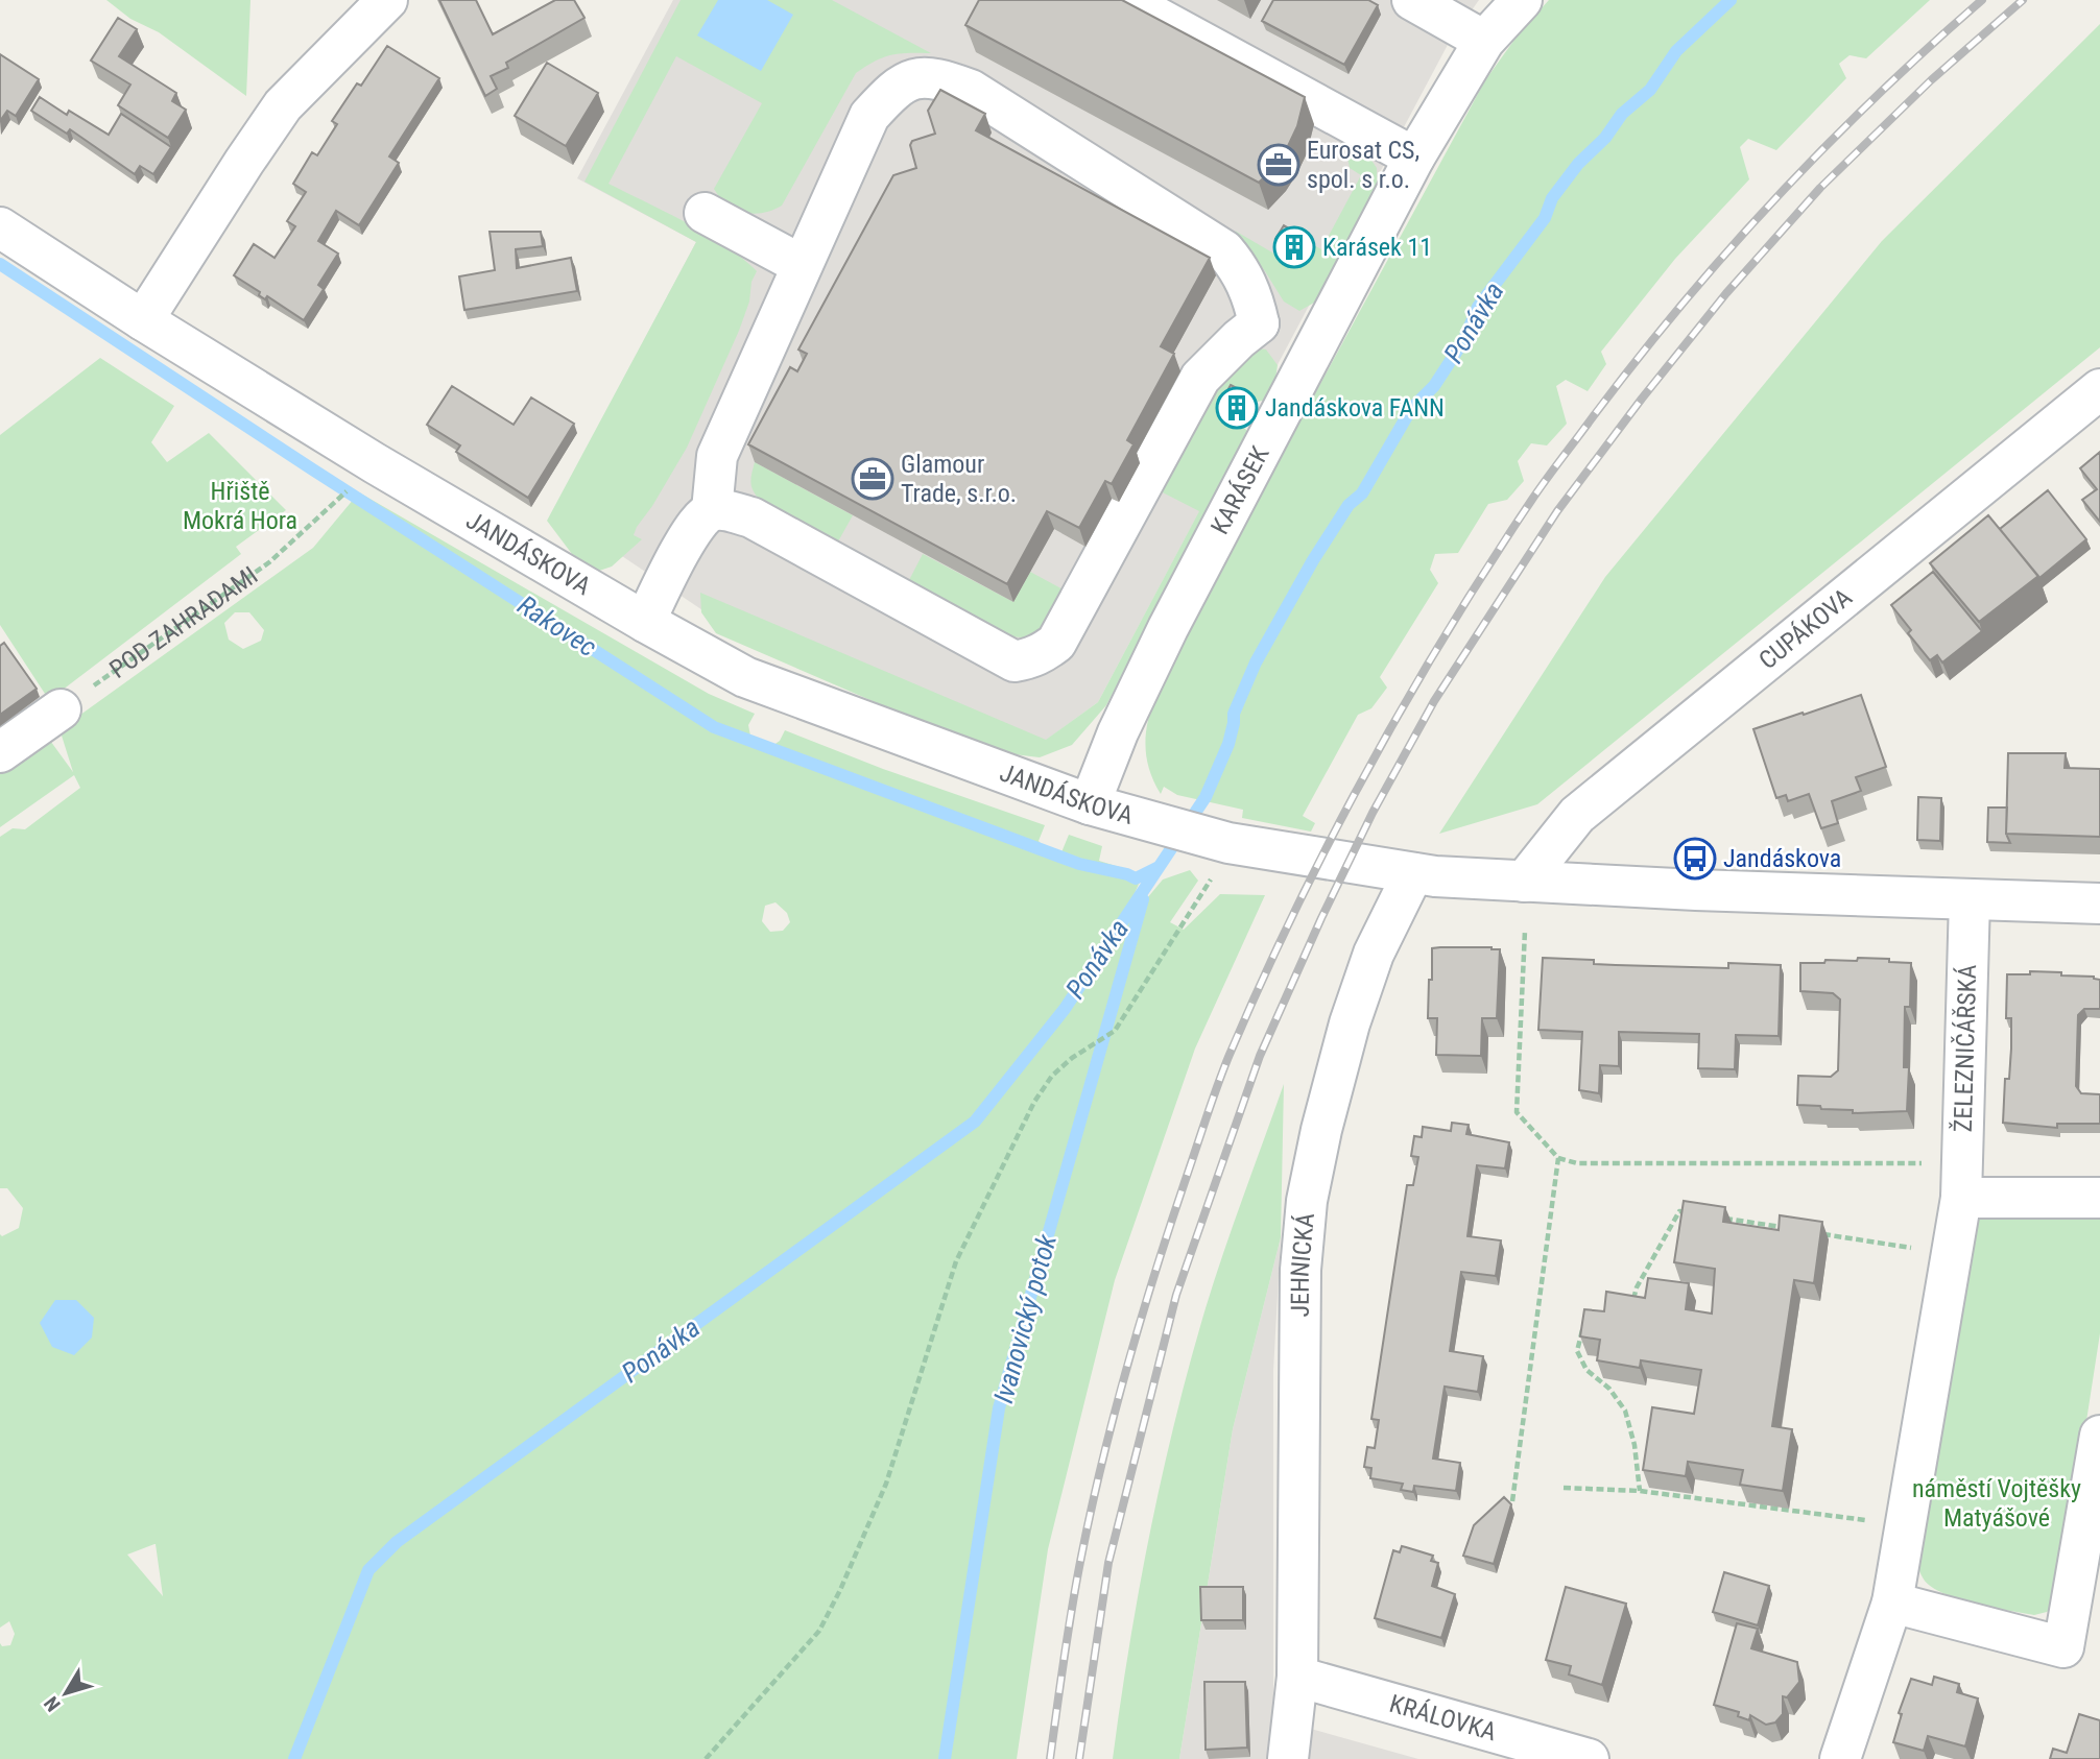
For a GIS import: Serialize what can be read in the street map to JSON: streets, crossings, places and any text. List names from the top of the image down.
{
  "streets": {
    "street": [
      "KARÁSEK",
      "JANDÁSKOVA",
      "CUPÁKOVA",
      "ŽELEZNIČÁŘSKÁ",
      "JEHNICKÁ",
      "KRÁLOVKA"
    ],
    "path": ["POD ZAHRADAMI"]
  },
  "crossings": [
    ["KARÁSEK", "JANDÁSKOVA"],
    ["JANDÁSKOVA", "CUPÁKOVA"],
    ["JANDÁSKOVA", "ŽELEZNIČÁŘSKÁ"],
    ["JANDÁSKOVA", "JEHNICKÁ"],
    ["JEHNICKÁ", "KRÁLOVKA"]
  ],
  "water": ["Ponávka", "Rakovec", "Ivanovický potok"],
  "parks": ["Hřiště Mokrá Hora", "náměstí Vojtěšky Matyášové"],
  "places": {
    "office": ["Eurosat CS, spol. s r.o.", "Glamour Trade, s.r.o."],
    "building": ["Karásek 11", "Jandáskova FANN"],
    "bus stop": ["Jandáskova"]
  },
  "north": "bottom left"
}
